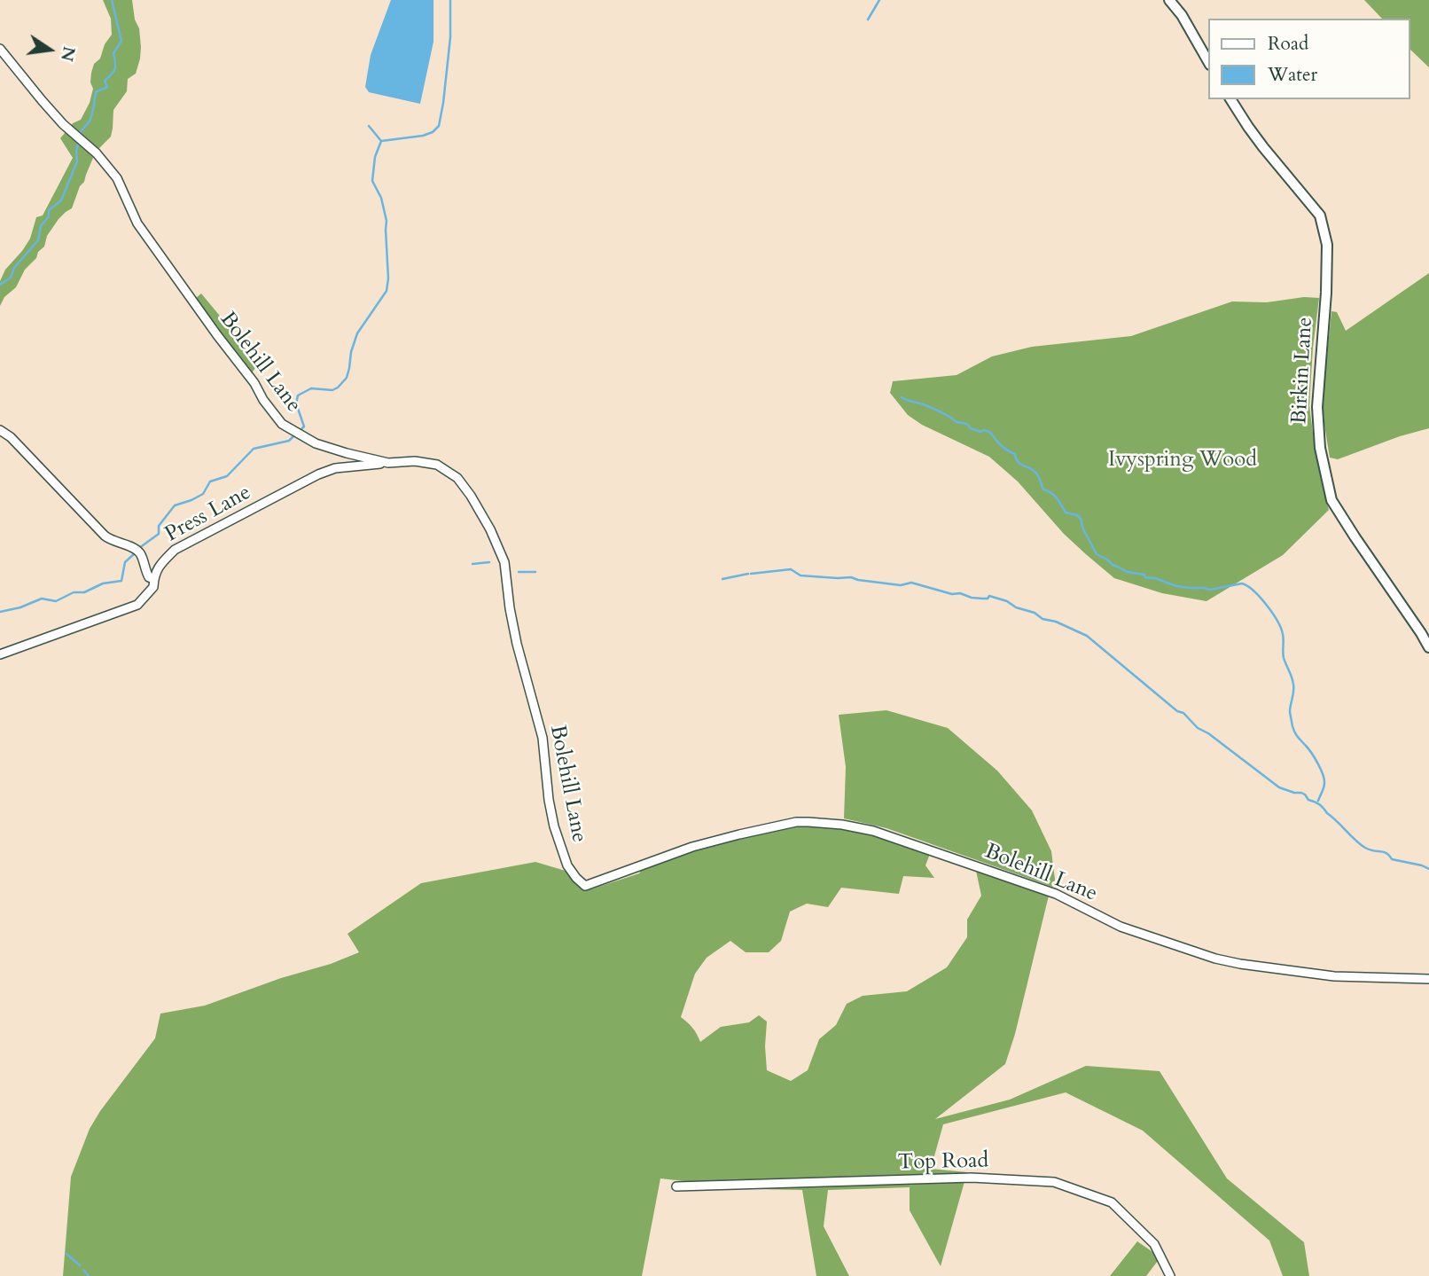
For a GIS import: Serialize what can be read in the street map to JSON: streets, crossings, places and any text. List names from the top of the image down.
{
  "streets": {
    "street": [
      "Bolehill Lane",
      "Birkin Lane",
      "Press Lane",
      "Top Road"
    ]
  },
  "crossings": [
    ["Bolehill Lane", "Press Lane"]
  ],
  "parks": ["Ivyspring Wood"],
  "legend": ["Road", "Water"],
  "north": "right"
}
